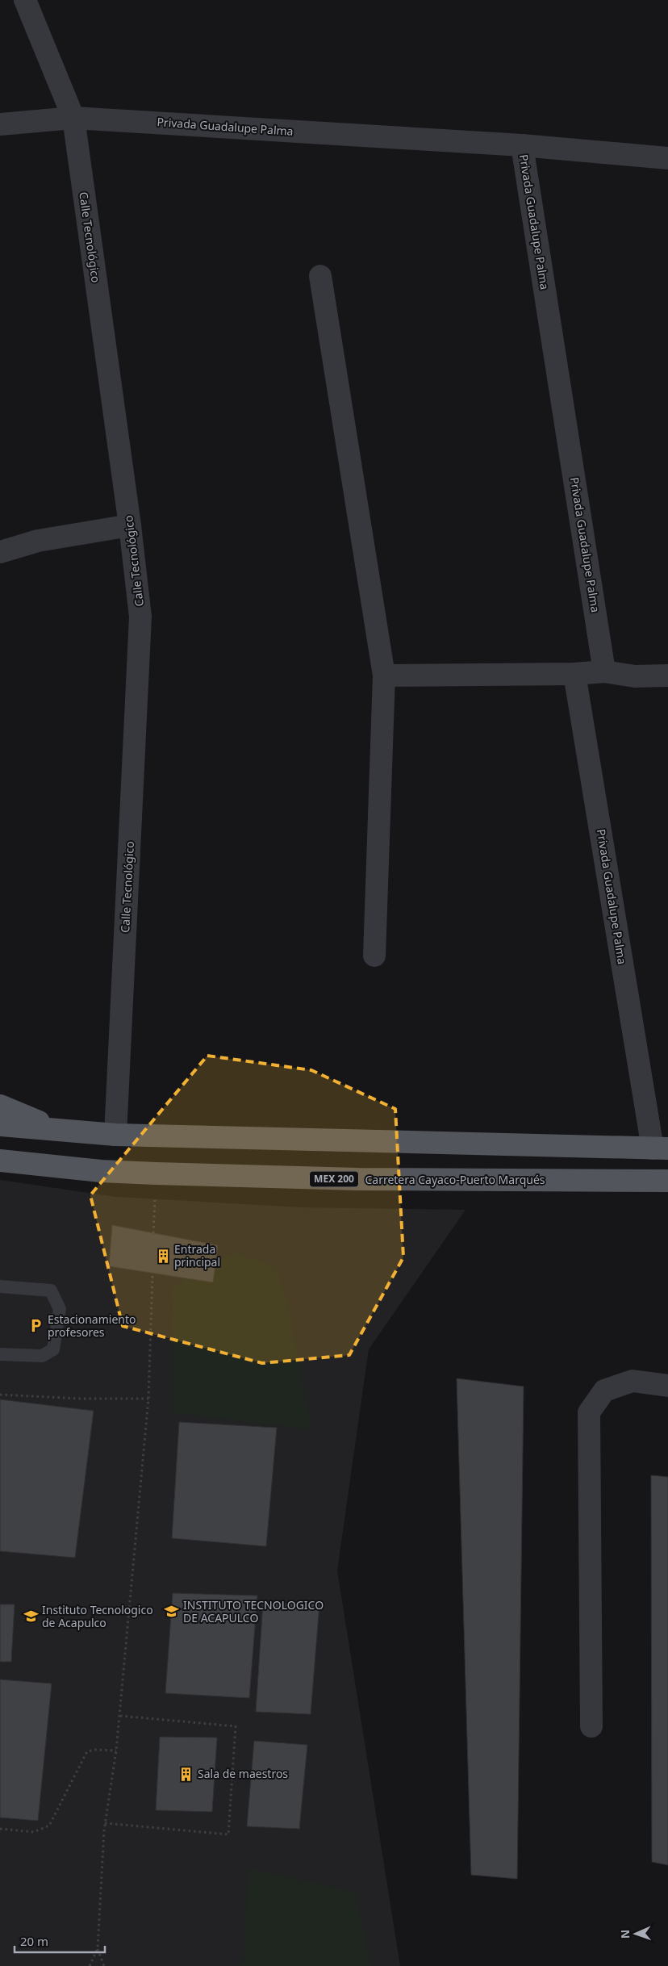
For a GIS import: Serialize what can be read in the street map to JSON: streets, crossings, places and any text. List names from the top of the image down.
{
  "streets": {
    "main road": ["MEX 200", "Carretera Cayaco-Puerto Marqués"],
    "street": ["Privada Guadalupe Palma", "Calle Tecnológico"]
  },
  "crossings": [
    ["Privada Guadalupe Palma", "Calle Tecnológico"]
  ],
  "places": {
    "building": ["Entrada principal", "Sala de maestros"],
    "parking": ["Estacionamiento profesores"],
    "school or university": ["INSTITUTO TECNOLOGICO DE ACAPULCO", "Instituto Tecnologico de Acapulco"]
  },
  "scale_bar": "20 m",
  "north": "left"
}
